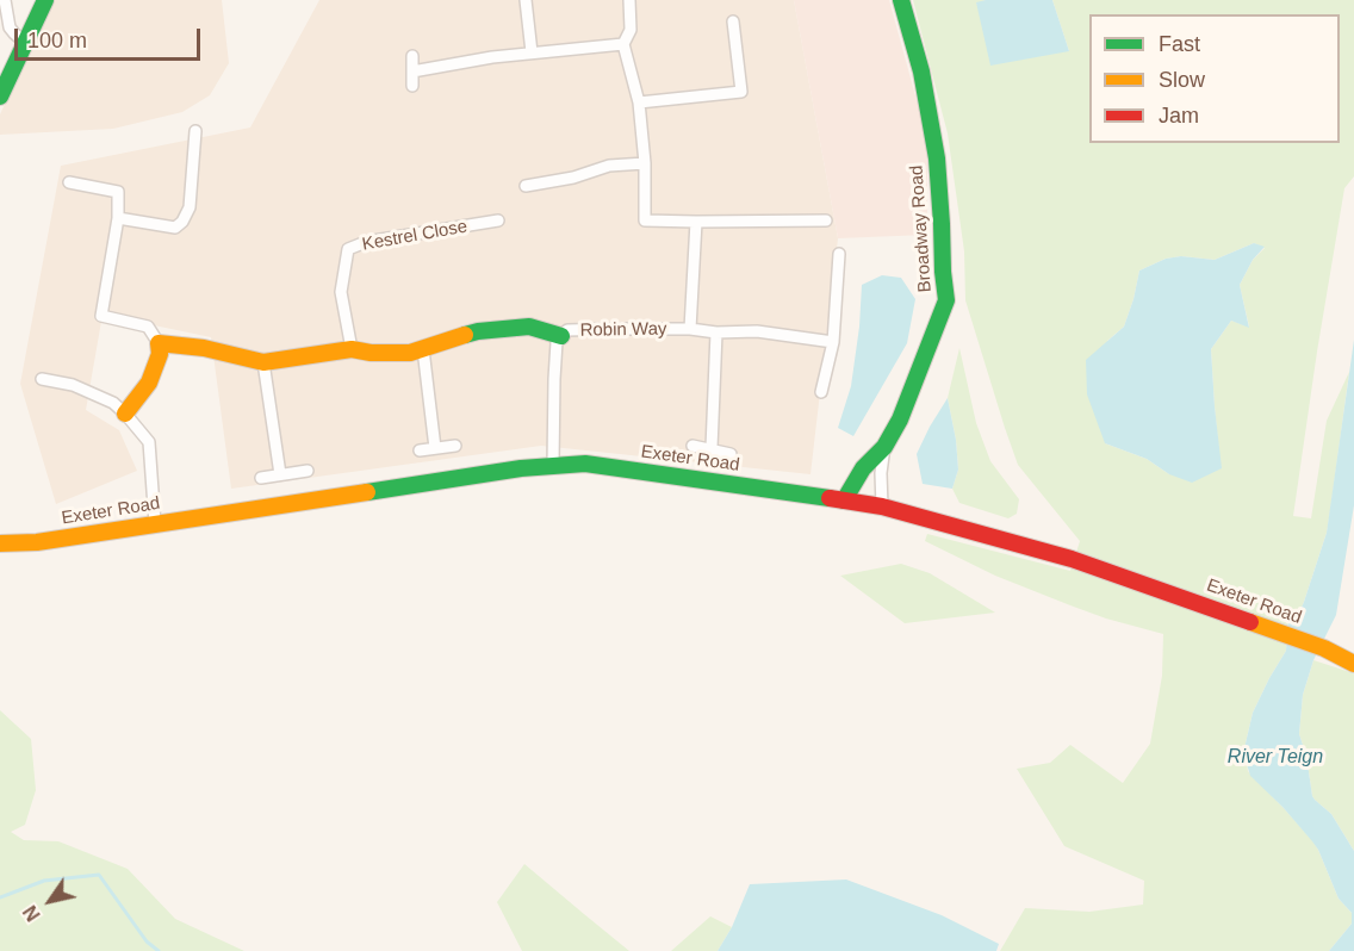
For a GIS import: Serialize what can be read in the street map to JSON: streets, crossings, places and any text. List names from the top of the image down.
{
  "streets": {
    "street": [
      "Broadway Road",
      "Kestrel Close",
      "Robin Way",
      "Exeter Road"
    ]
  },
  "crossings": [
    ["Broadway Road", "Exeter Road"],
    ["Robin Way", "Exeter Road"]
  ],
  "water": ["River Teign"],
  "legend": ["Fast", "Slow", "Jam"],
  "scale_bar": "100 m",
  "north": "bottom left"
}
